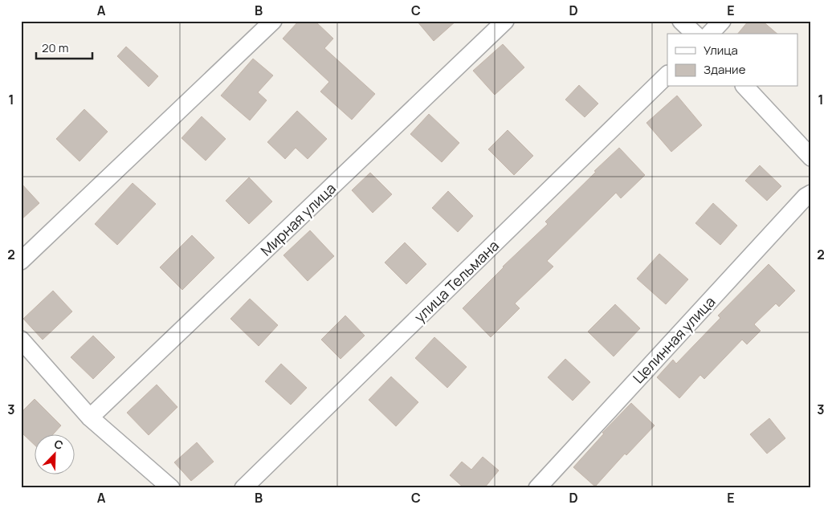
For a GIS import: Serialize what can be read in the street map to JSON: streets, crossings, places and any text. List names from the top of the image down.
{
  "streets": {
    "street": ["Мирная улица", "улица Тельмана", "Целинная улица"]
  },
  "legend": ["Улица", "Здание"],
  "scale_bar": "20 m",
  "north": "top right",
  "grid": {
    "columns": [
      "A",
      "B",
      "C",
      "D",
      "E"
    ],
    "rows": ["1", "2", "3"]
  }
}
